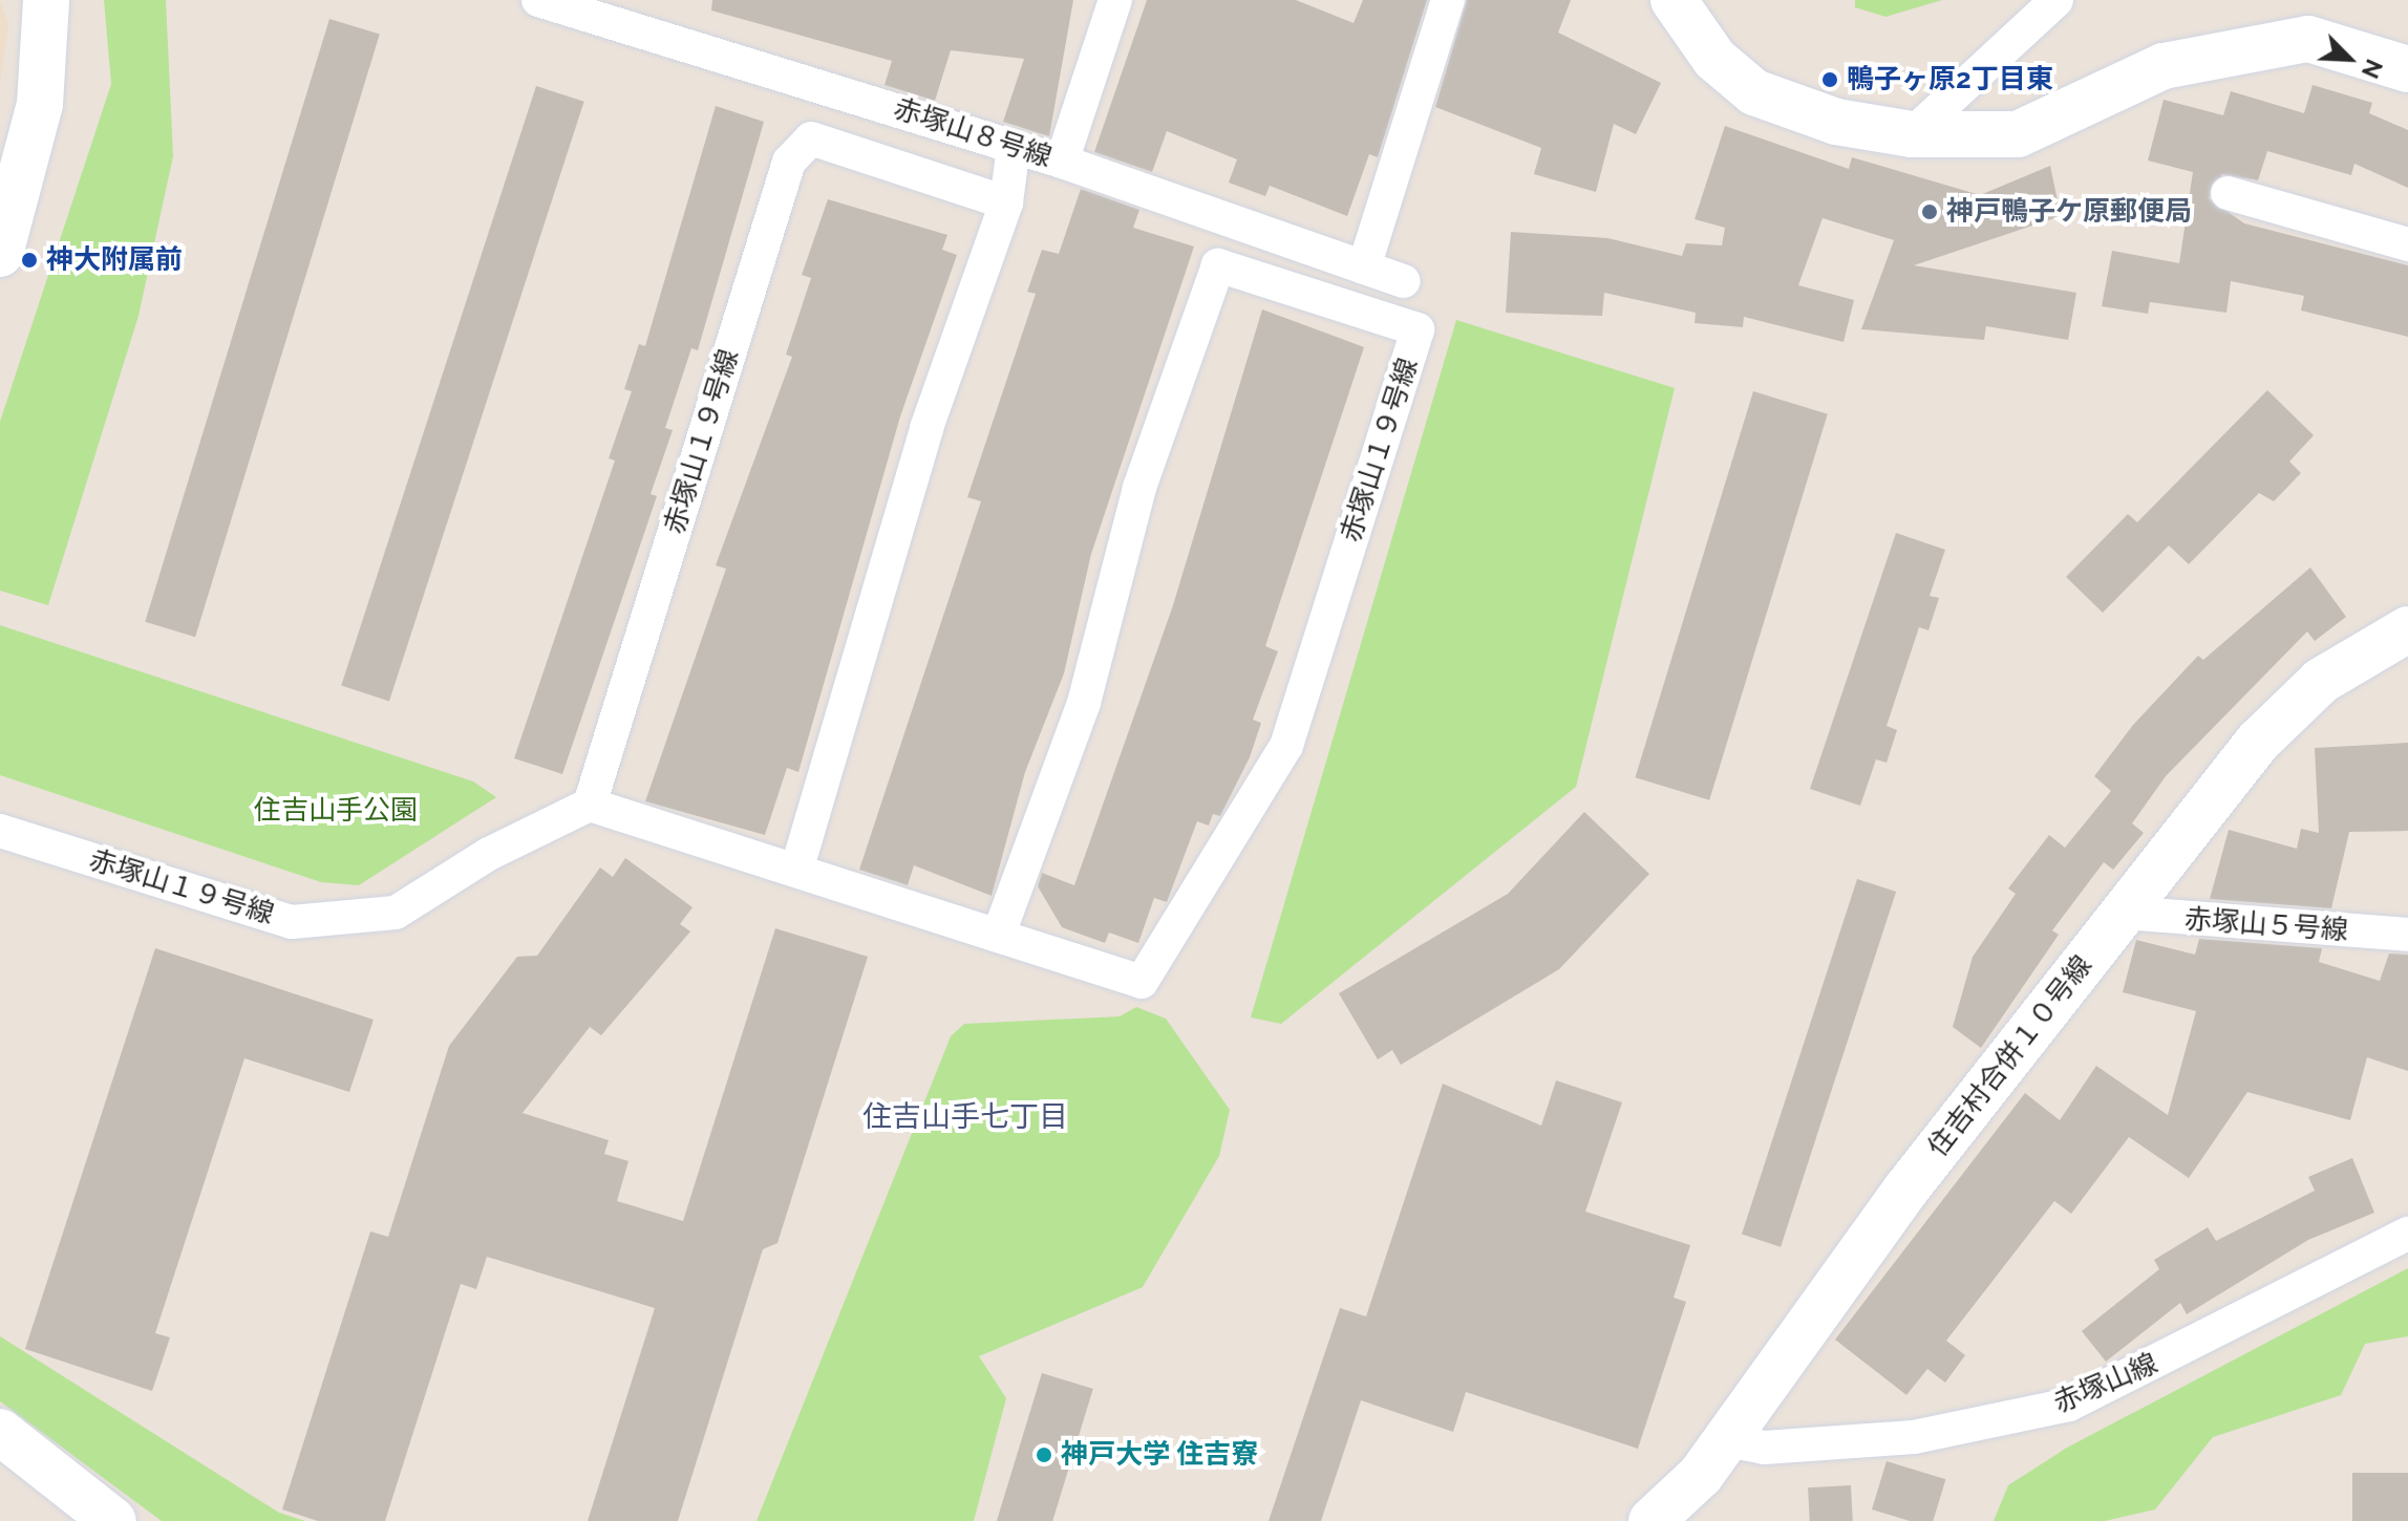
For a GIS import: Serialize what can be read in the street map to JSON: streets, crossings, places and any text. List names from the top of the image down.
{
  "streets": {
    "street": [
      "赤塚山８号線",
      "赤塚山１９号線",
      "赤塚山５号線",
      "住吉村合併１０号線",
      "赤塚山線"
    ]
  },
  "crossings": [
    ["赤塚山５号線", "住吉村合併１０号線"],
    ["住吉村合併１０号線", "赤塚山線"]
  ],
  "districts": ["住吉山手七丁目"],
  "parks": ["住吉山手公園"],
  "places": [
    "鴨子ヶ原2丁目東",
    "神戸鴨子ケ原郵便局",
    "神大附属前",
    "神戸大学 住吉寮"
  ],
  "north": "bottom right"
}
